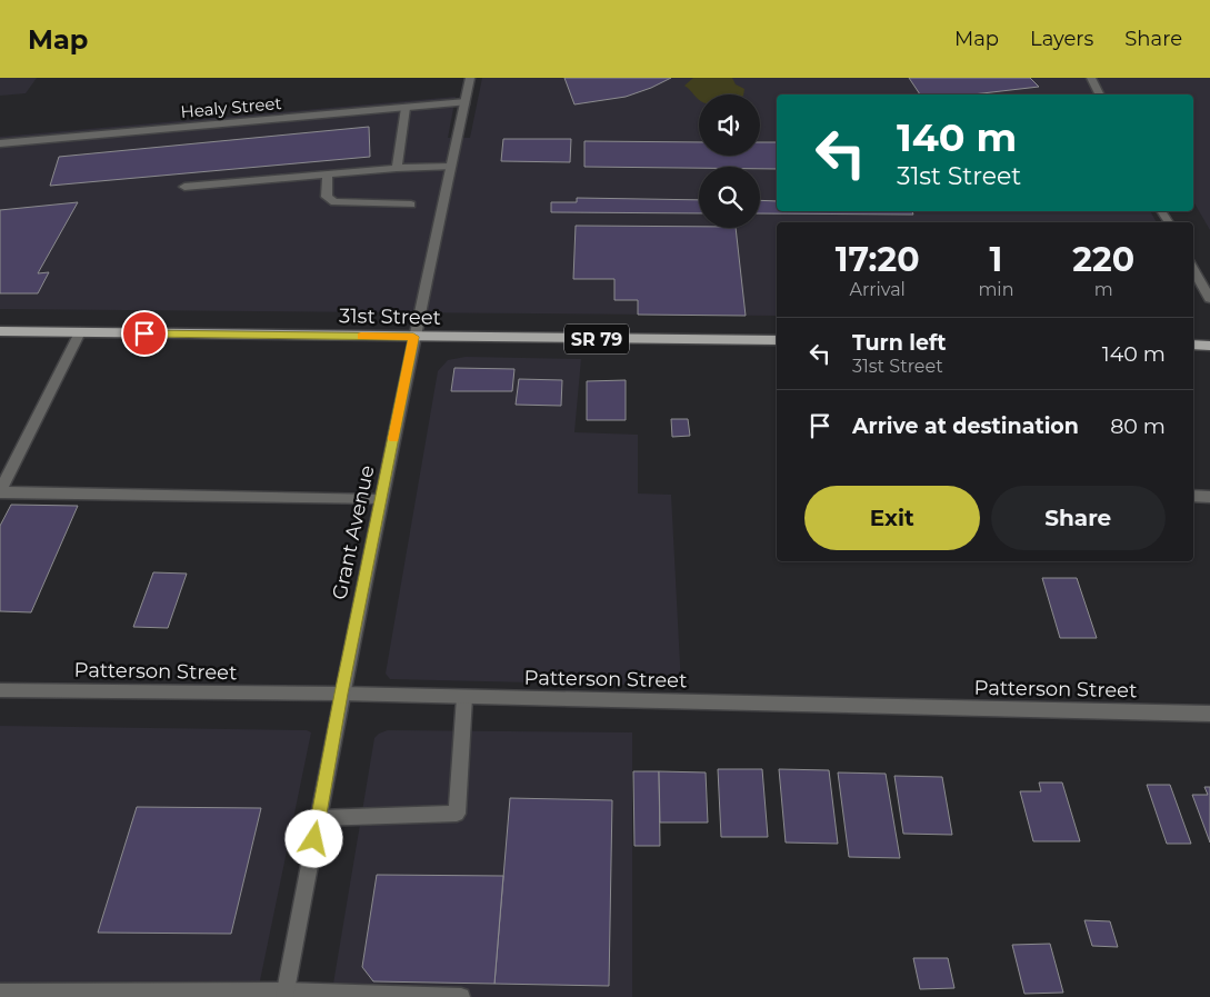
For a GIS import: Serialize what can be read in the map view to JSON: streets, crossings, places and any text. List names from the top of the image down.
{
  "streets": {
    "main road": ["31st Street", "SR 79"],
    "street": ["Healy Street", "Grant Avenue", "Patterson Street"]
  },
  "crossings": [
    ["Healy Street", "Grant Avenue"],
    ["31st Street", "Grant Avenue"],
    ["Grant Avenue", "Patterson Street"]
  ],
  "page": {
    "header": "Map",
    "nav": ["Map", "Layers", "Share"],
    "turn": ["140 m", "31st Street"],
    "eta": [
      "17:20",
      "Arrival",
      "1",
      "min",
      "220",
      "m"
    ],
    "list": [
      {
        "name": "Turn left",
        "note": "31st Street",
        "value": "140 m"
      },
      {
        "name": "Arrive at destination",
        "value": "80 m"
      }
    ],
    "buttons": ["Exit", "Share"]
  }
}
